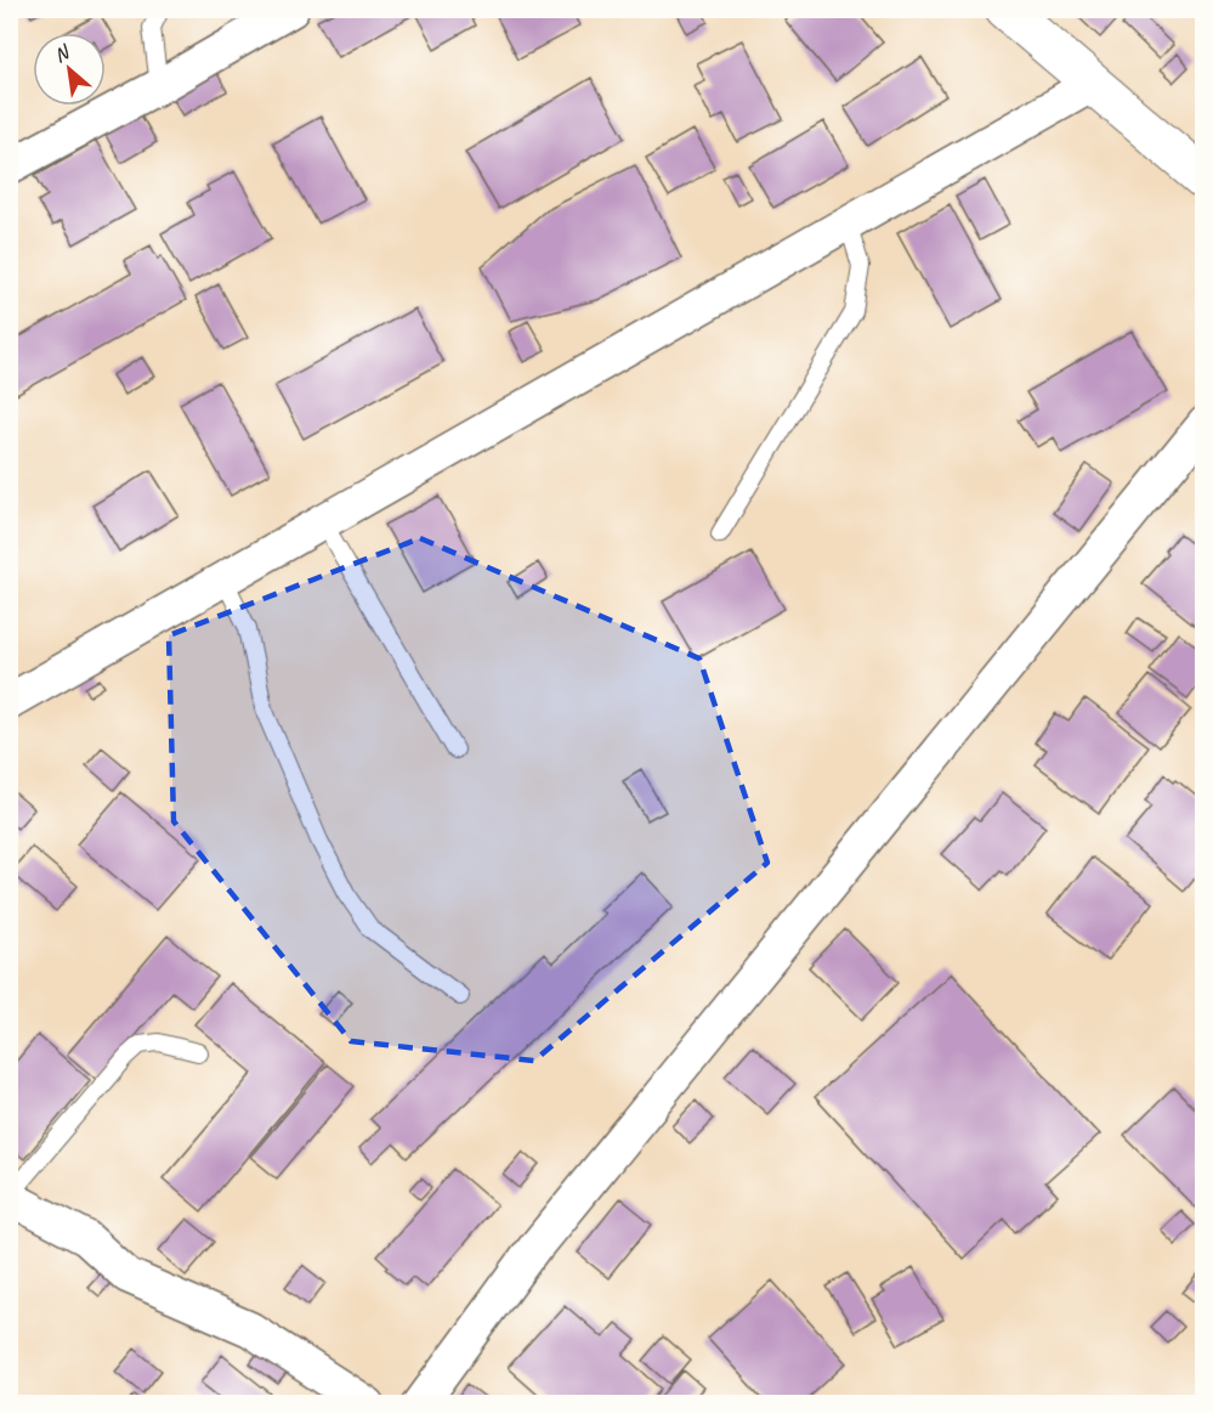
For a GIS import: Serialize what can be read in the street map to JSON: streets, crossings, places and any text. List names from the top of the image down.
{
  "north": "top left"
}
